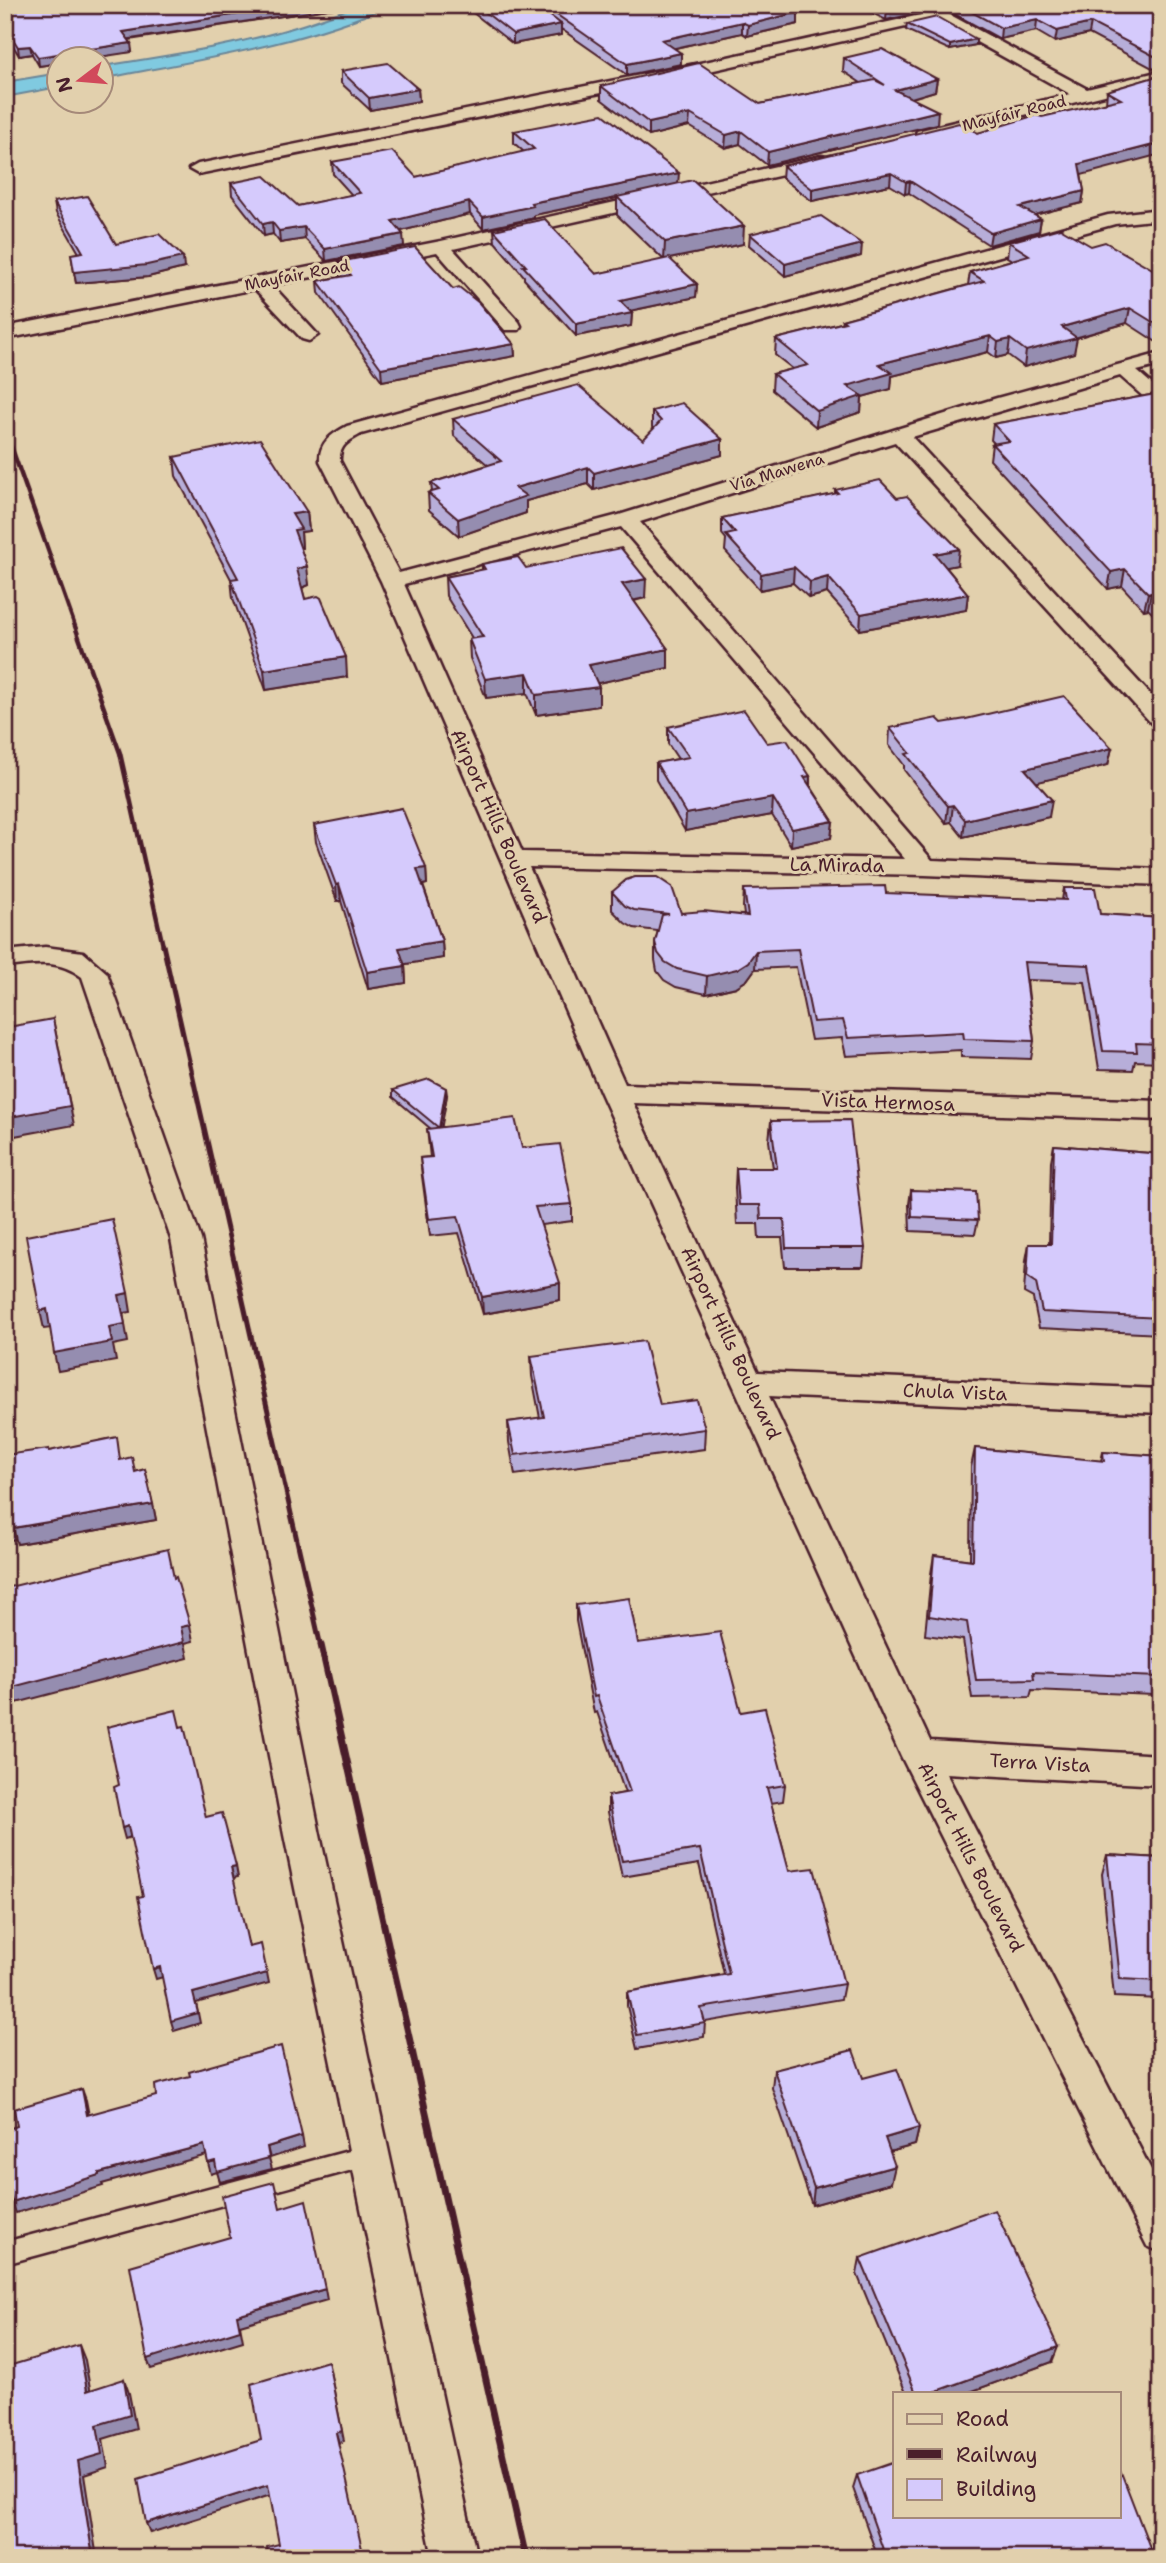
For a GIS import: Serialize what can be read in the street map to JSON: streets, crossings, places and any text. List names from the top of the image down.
{
  "streets": {
    "street": [
      "Mayfair Road",
      "Via Mawena",
      "Airport Hills Boulevard",
      "La Mirada",
      "Vista Hermosa",
      "Chula Vista",
      "Terra Vista"
    ]
  },
  "crossings": [
    ["Via Mawena", "Airport Hills Boulevard"],
    ["Airport Hills Boulevard", "La Mirada"],
    ["Airport Hills Boulevard", "Vista Hermosa"],
    ["Airport Hills Boulevard", "Chula Vista"],
    ["Airport Hills Boulevard", "Terra Vista"]
  ],
  "legend": ["Road", "Railway", "Building"],
  "north": "left"
}
